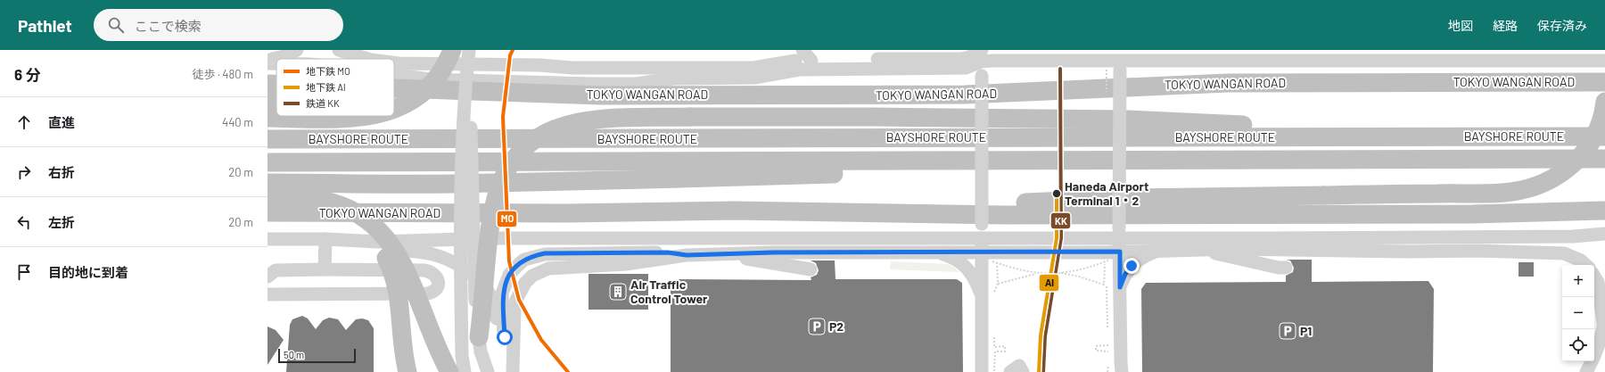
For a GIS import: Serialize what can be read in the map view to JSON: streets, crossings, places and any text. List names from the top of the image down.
{
  "streets": {
    "highway": ["TOKYO WANGAN ROAD", "BAYSHORE ROUTE"]
  },
  "places": {
    "other": ["Haneda Airport Terminal 1・2"],
    "building": ["Air Traffic Control Tower"],
    "parking": ["P2", "P1"]
  },
  "lines": ["metro line MO", "rail line KK", "metro line Al"],
  "legend": ["地下鉄 MO", "地下鉄 Al", "鉄道 KK"],
  "scale_bar": "50 m",
  "page": {
    "header": "Pathlet",
    "search": "ここで検索",
    "nav": ["地図", "経路", "保存済み"],
    "heading": ["6 分", "徒歩 · 480 m"],
    "list": [
      ["直進", "440 m"],
      ["右折", "20 m"],
      ["左折", "20 m"],
      "目的地に到着"
    ],
    "map_buttons": ["+", "−"],
    "scale": "50 m"
  }
}
